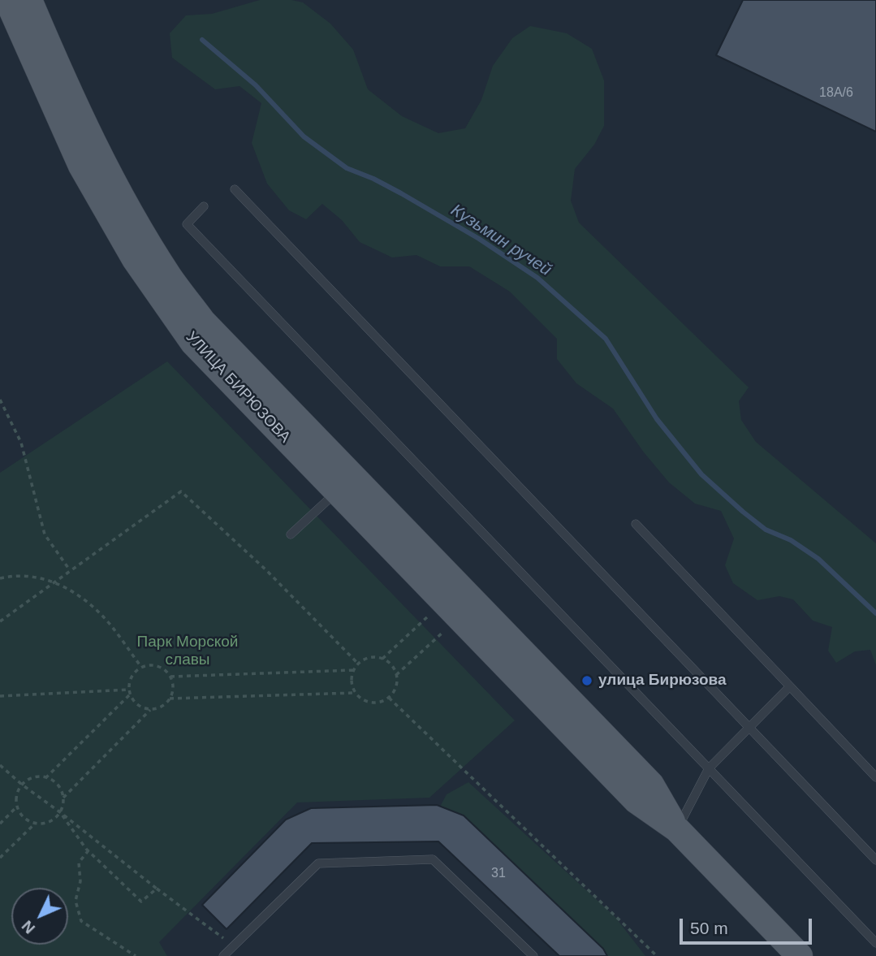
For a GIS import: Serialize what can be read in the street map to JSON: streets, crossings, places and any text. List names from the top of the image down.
{
  "streets": {
    "main road": ["УЛИЦА БИРЮЗОВА"]
  },
  "water": ["Кузьмин ручей"],
  "parks": ["Парк Морской славы"],
  "places": ["улица Бирюзова"],
  "house_numbers": ["18А/6", "31"],
  "scale_bar": "50 m",
  "north": "bottom left"
}
